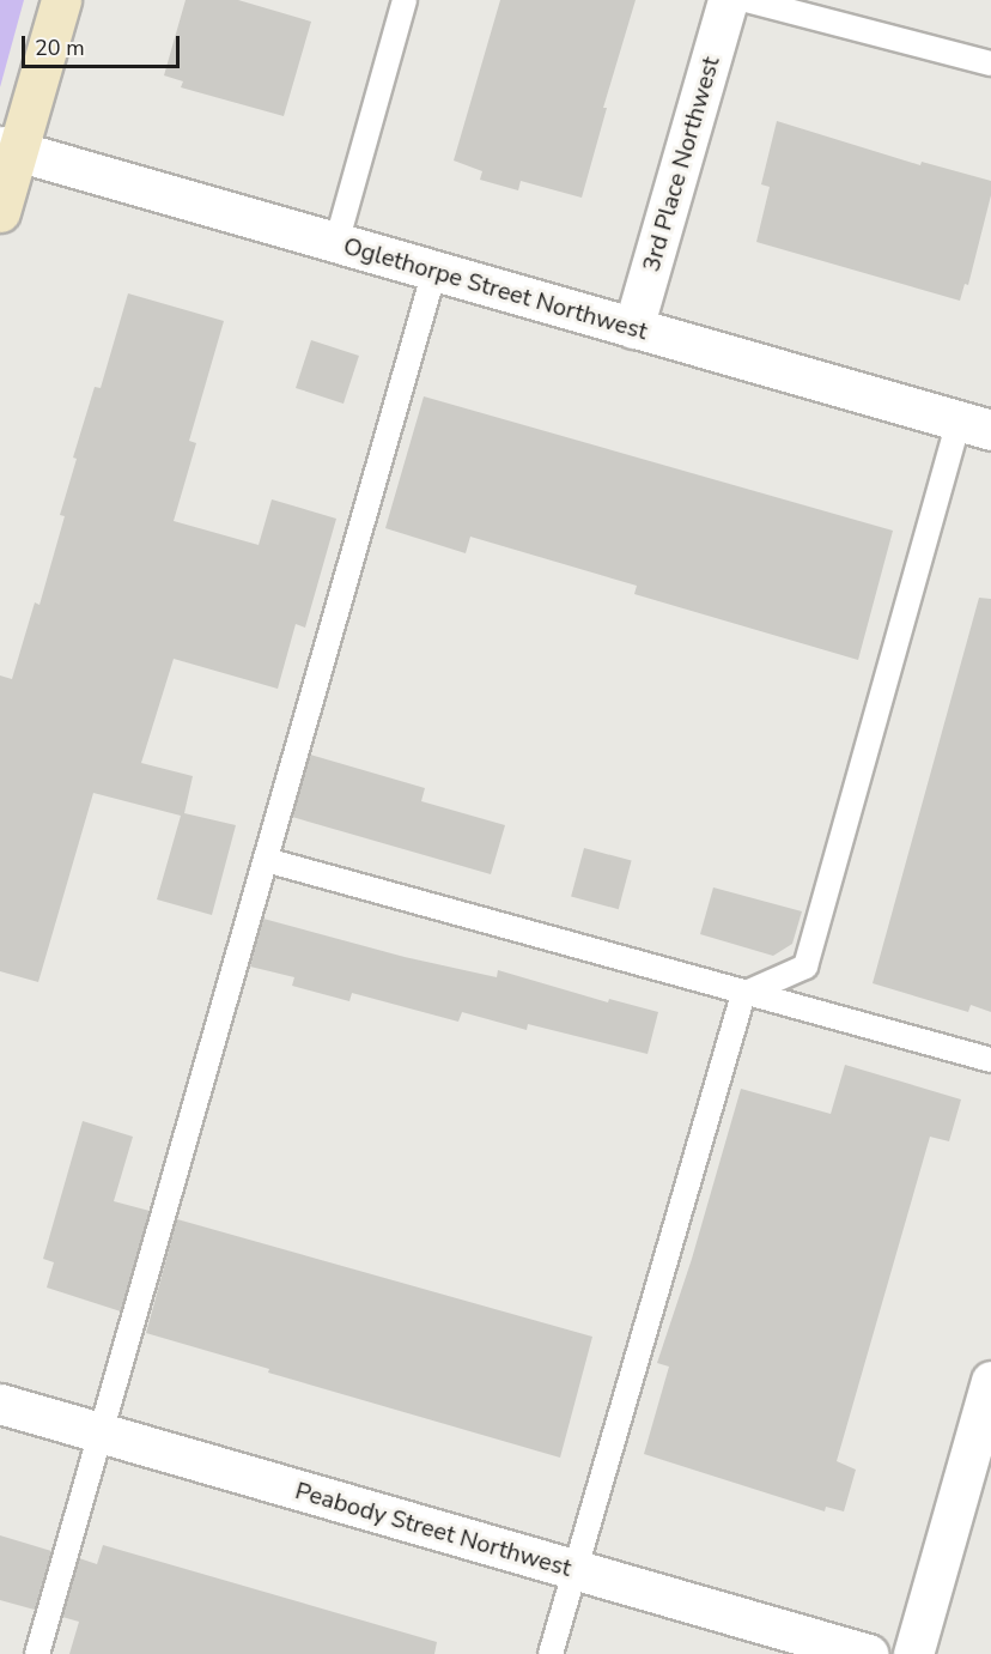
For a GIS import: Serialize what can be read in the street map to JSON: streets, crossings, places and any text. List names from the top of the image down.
{
  "streets": {
    "street": ["3rd Place Northwest", "Oglethorpe Street Northwest", "Peabody Street Northwest"]
  },
  "crossings": [
    ["3rd Place Northwest", "Oglethorpe Street Northwest"]
  ],
  "scale_bar": "20 m"
}
